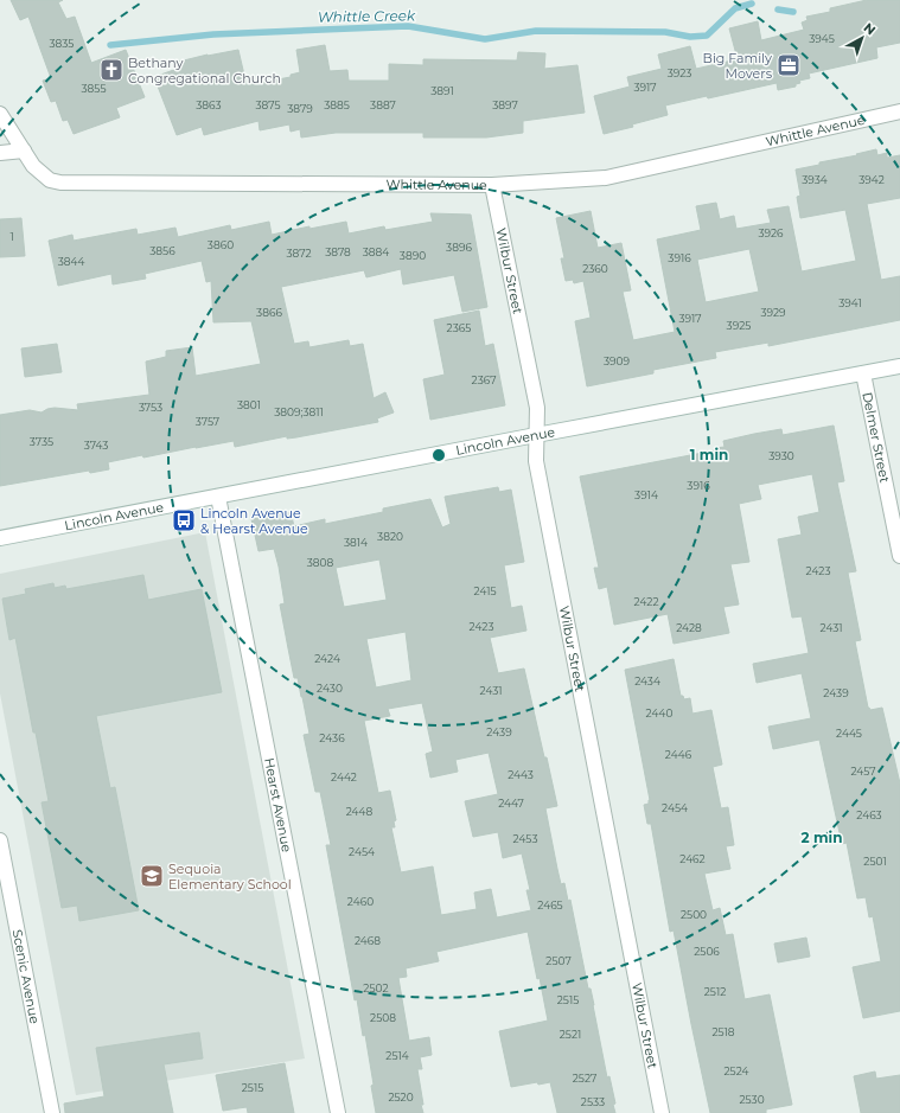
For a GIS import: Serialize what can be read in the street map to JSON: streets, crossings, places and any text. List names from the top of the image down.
{
  "streets": {
    "street": [
      "Whittle Avenue",
      "Wilbur Street",
      "Delmer Street",
      "Lincoln Avenue",
      "Hearst Avenue",
      "Scenic Avenue"
    ]
  },
  "crossings": [
    ["Whittle Avenue", "Wilbur Street"],
    ["Wilbur Street", "Lincoln Avenue"],
    ["Delmer Street", "Lincoln Avenue"],
    ["Lincoln Avenue", "Hearst Avenue"]
  ],
  "water": ["Whittle Creek"],
  "places": {
    "office": ["Big Family Movers"],
    "church": ["Bethany Congregational Church"],
    "bus stop": ["Lincoln Avenue & Hearst Avenue"],
    "school or university": ["Sequoia Elementary School"]
  },
  "house_numbers": [
    "3945",
    "3835",
    "3923",
    "3917",
    "3855",
    "3891",
    "3863",
    "3875",
    "3885",
    "3887",
    "3897",
    "3879",
    "3934",
    "3942",
    "3926",
    "1",
    "3860",
    "3896",
    "3856",
    "3878",
    "3884",
    "3872",
    "3890",
    "3916",
    "3844",
    "2360",
    "3941",
    "3866",
    "3929",
    "3917",
    "3925",
    "2365",
    "3909",
    "2367",
    "3801",
    "3753",
    "3809;3811",
    "3757",
    "3735",
    "3743",
    "3930",
    "3916",
    "3914",
    "3820",
    "3814",
    "3808",
    "2423",
    "2415",
    "2422",
    "2423",
    "2428",
    "2431",
    "2424",
    "2434",
    "2430",
    "2431",
    "2439",
    "2440",
    "2439",
    "2445",
    "2436",
    "2446",
    "2457",
    "2443",
    "2442",
    "2447",
    "2454",
    "2448",
    "2463",
    "2453",
    "2454",
    "2462",
    "2501",
    "2460",
    "2465",
    "2500",
    "2468",
    "2506",
    "2507",
    "2502",
    "2512",
    "2515",
    "2508",
    "2518",
    "2521",
    "2514",
    "2524",
    "2527",
    "2515",
    "2520",
    "2530",
    "2533"
  ],
  "north": "top right",
  "rings": ["1 min", "2 min"]
}
